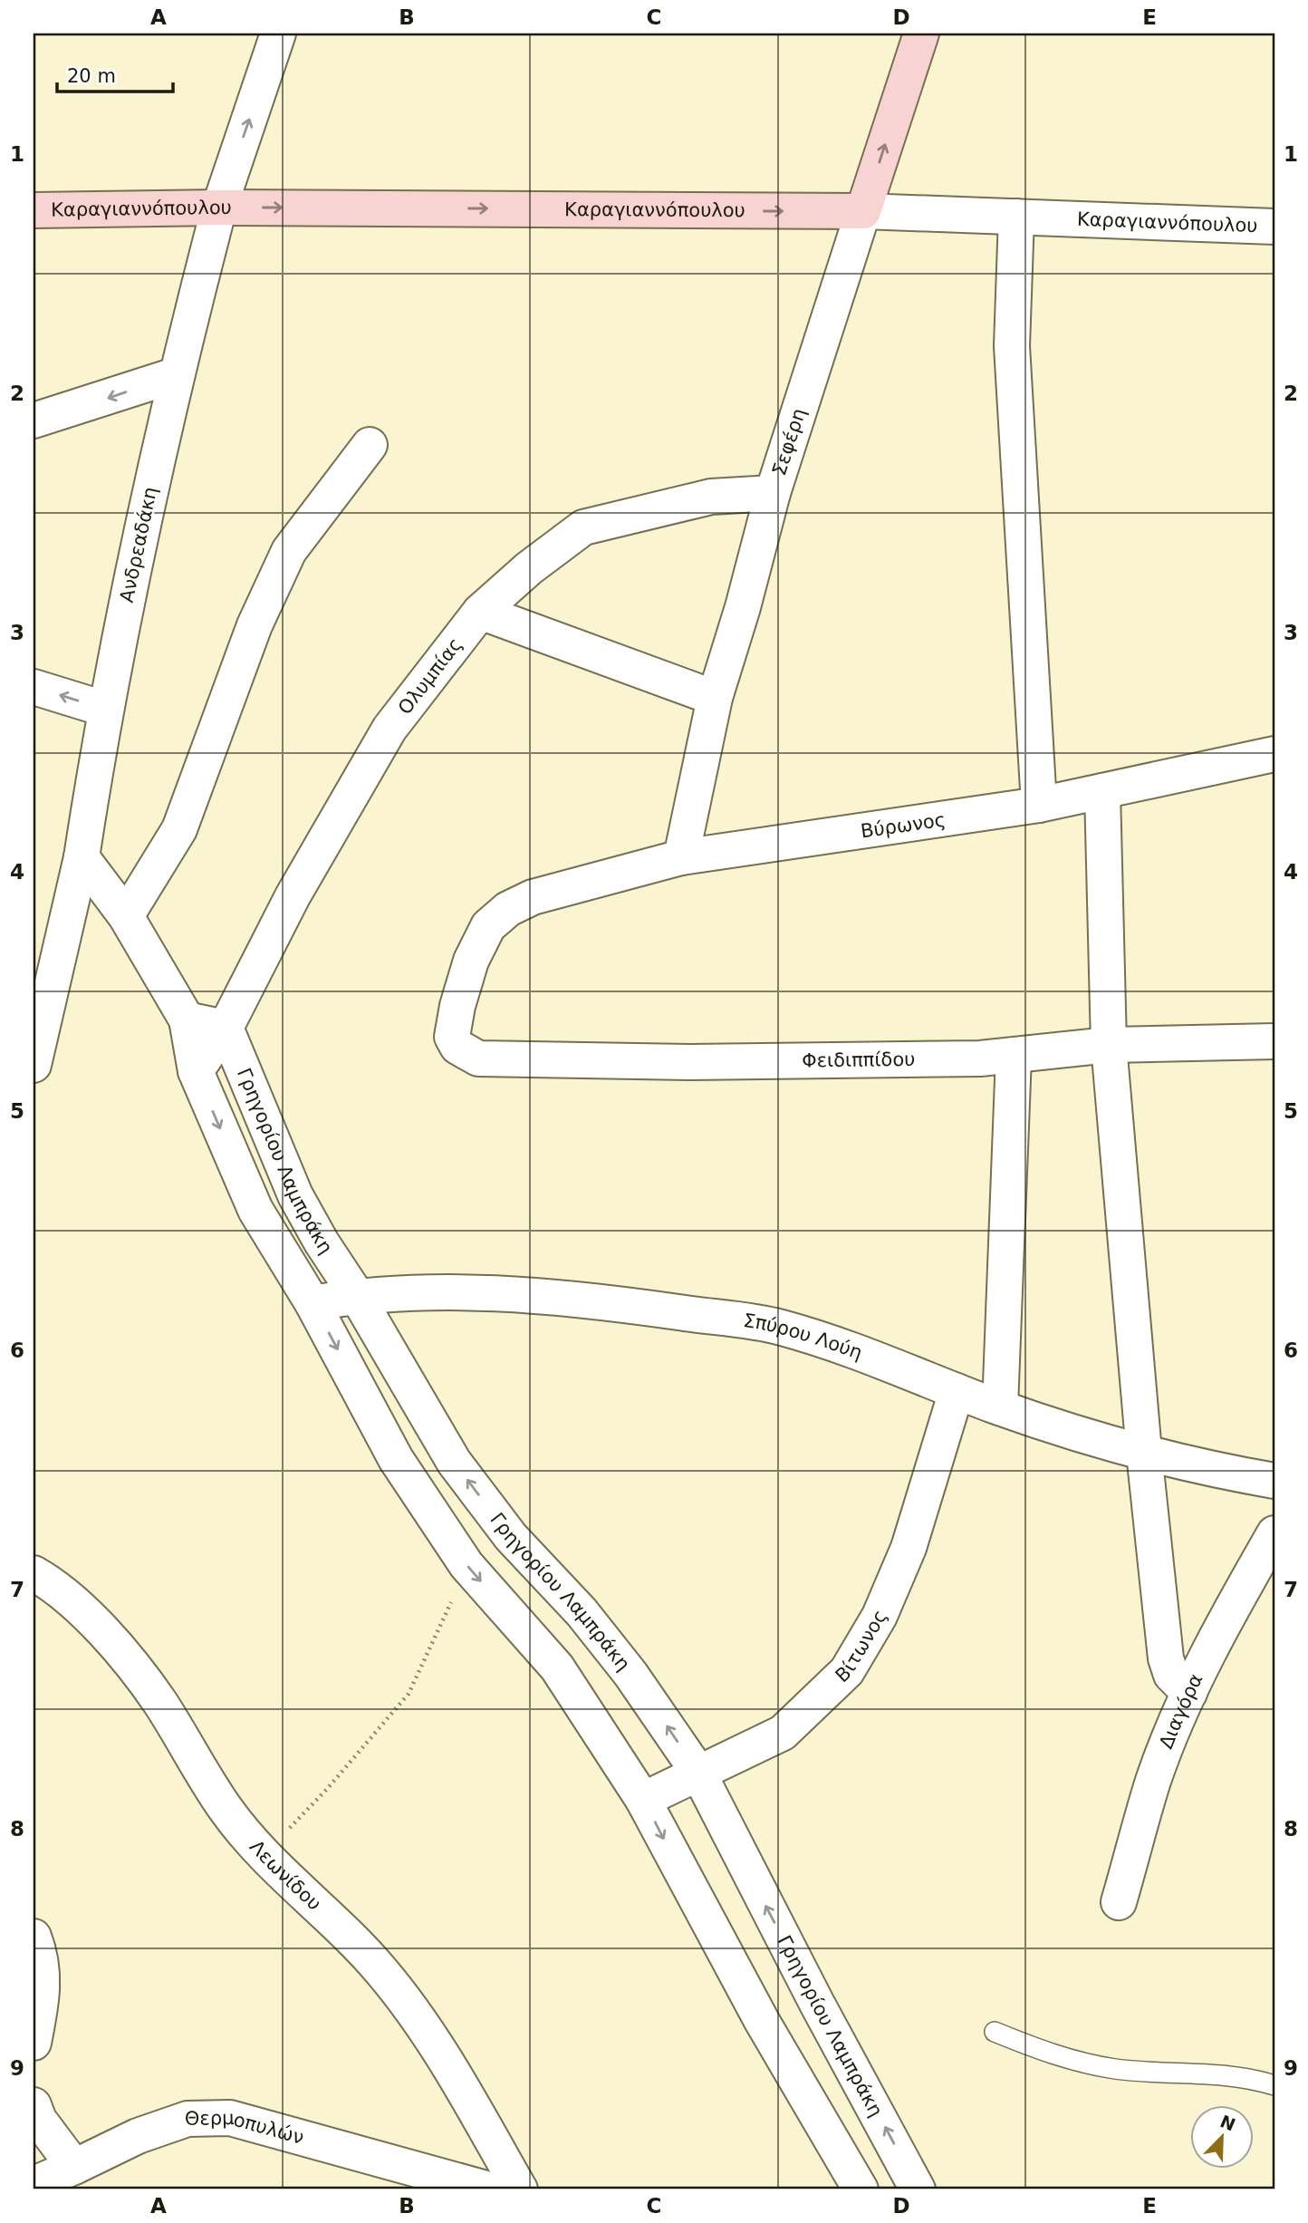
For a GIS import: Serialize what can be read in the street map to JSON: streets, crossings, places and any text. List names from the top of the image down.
{
  "streets": {
    "main road": ["Καραγιαννόπουλου", "Σεφέρη"],
    "street": [
      "Ανδρεαδάκη",
      "Ολυμπίας",
      "Βύρωνος",
      "Φειδιππίδου",
      "Γρηγορίου Λαμπράκη",
      "Σπύρου Λούη",
      "Βίτωνος",
      "Διαγόρα",
      "Λεωνίδου",
      "Θερμοπυλών"
    ]
  },
  "crossings": [
    ["Καραγιαννόπουλου", "Σεφέρη"],
    ["Καραγιαννόπουλου", "Ανδρεαδάκη"],
    ["Σεφέρη", "Ολυμπίας"],
    ["Σεφέρη", "Βύρωνος"],
    ["Ολυμπίας", "Γρηγορίου Λαμπράκη"],
    ["Βύρωνος", "Φειδιππίδου"],
    ["Γρηγορίου Λαμπράκη", "Σπύρου Λούη"],
    ["Γρηγορίου Λαμπράκη", "Βίτωνος"],
    ["Σπύρου Λούη", "Βίτωνος"]
  ],
  "one_way": ["Καραγιαννόπουλου"],
  "scale_bar": "20 m",
  "north": "top right",
  "grid": {
    "columns": [
      "A",
      "B",
      "C",
      "D",
      "E"
    ],
    "rows": [
      "1",
      "2",
      "3",
      "4",
      "5",
      "6",
      "7",
      "8",
      "9"
    ]
  }
}
